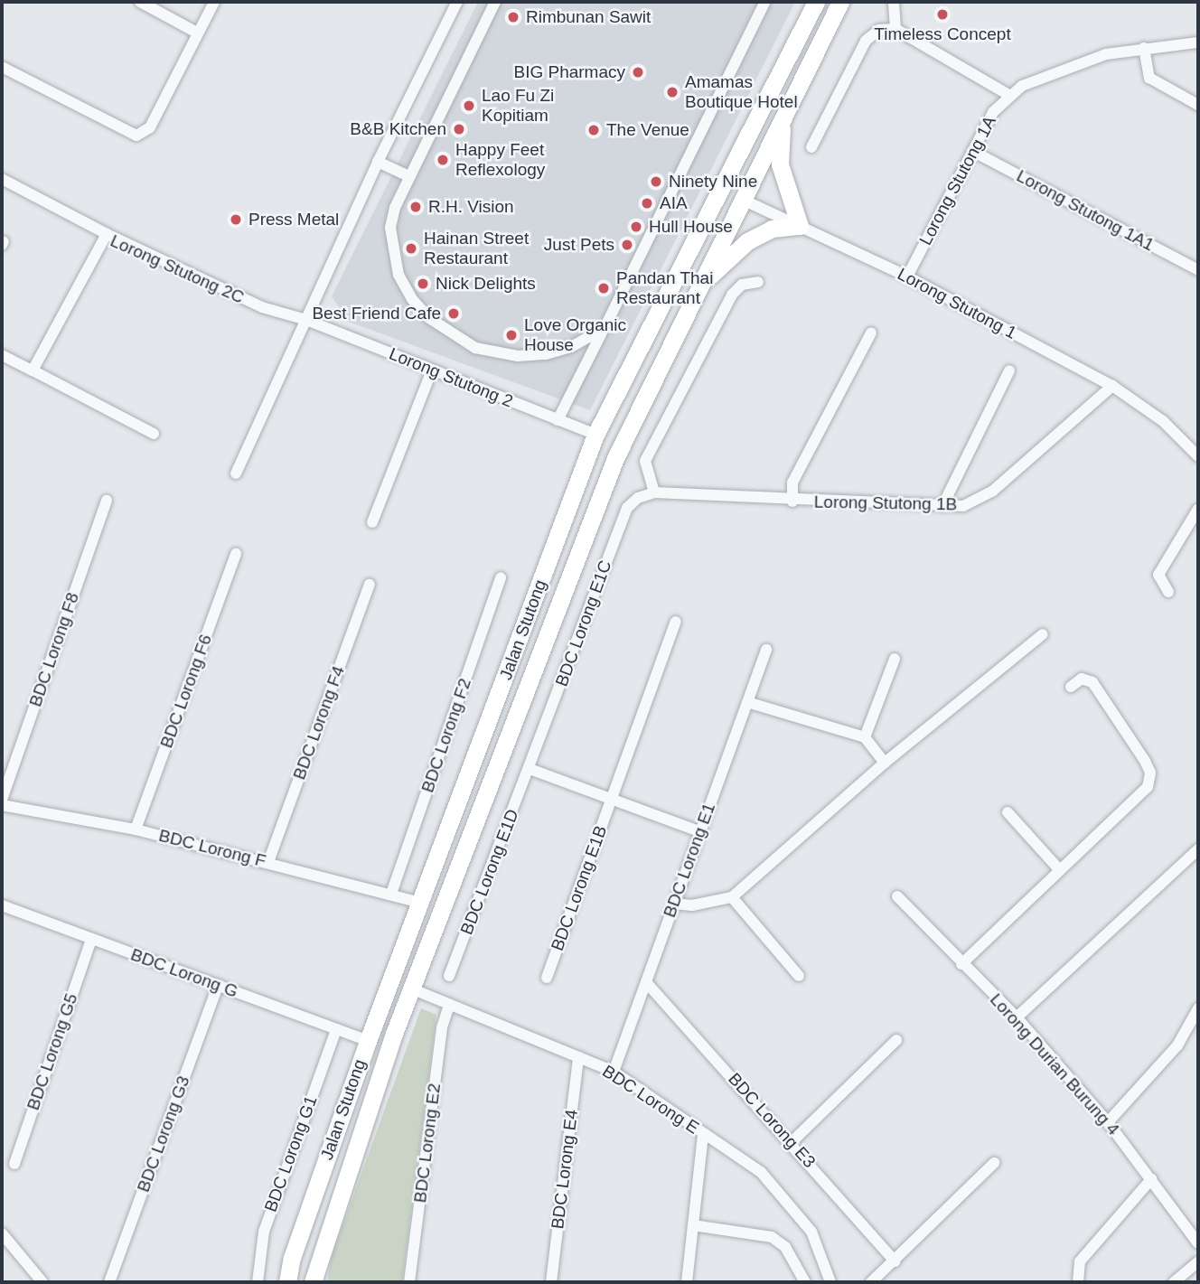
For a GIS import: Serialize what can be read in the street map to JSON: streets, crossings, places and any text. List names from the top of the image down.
{
  "streets": {
    "main road": ["Jalan Stutong"],
    "street": [
      "Lorong Stutong 1A",
      "Lorong Stutong 1A1",
      "Lorong Stutong 2C",
      "Lorong Stutong 1",
      "Lorong Stutong 2",
      "Lorong Stutong 1B",
      "BDC Lorong E1C",
      "BDC Lorong F8",
      "BDC Lorong F6",
      "BDC Lorong F4",
      "BDC Lorong F2",
      "BDC Lorong F",
      "BDC Lorong E1",
      "BDC Lorong E1D",
      "BDC Lorong E1B",
      "BDC Lorong G",
      "BDC Lorong G5",
      "Lorong Durian Burung 4",
      "BDC Lorong E",
      "BDC Lorong E3",
      "BDC Lorong G3",
      "BDC Lorong E2",
      "BDC Lorong G1",
      "BDC Lorong E4"
    ]
  },
  "crossings": [
    ["Lorong Stutong 1A", "Lorong Stutong 1A1"],
    ["Lorong Stutong 1A", "Lorong Stutong 1"],
    ["Lorong Stutong 2C", "Lorong Stutong 2"],
    ["Lorong Stutong 1", "Lorong Stutong 1B"],
    ["Lorong Stutong 1", "Jalan Stutong"],
    ["Lorong Stutong 2", "Jalan Stutong"],
    ["Lorong Stutong 1B", "BDC Lorong E1C"],
    ["BDC Lorong E1C", "BDC Lorong E1D"],
    ["Jalan Stutong", "BDC Lorong F"],
    ["Jalan Stutong", "BDC Lorong G"],
    ["Jalan Stutong", "BDC Lorong E"],
    ["BDC Lorong F6", "BDC Lorong F"],
    ["BDC Lorong F4", "BDC Lorong F"],
    ["BDC Lorong F2", "BDC Lorong F"],
    ["BDC Lorong E1", "BDC Lorong E"],
    ["BDC Lorong E1", "BDC Lorong E3"],
    ["BDC Lorong G", "BDC Lorong G5"],
    ["BDC Lorong G", "BDC Lorong G3"],
    ["BDC Lorong G", "BDC Lorong G1"],
    ["BDC Lorong E", "BDC Lorong E2"],
    ["BDC Lorong E", "BDC Lorong E4"]
  ],
  "places": [
    "Timeless Concept",
    "Rimbunan Sawit",
    "BIG Pharmacy",
    "Amamas Boutique Hotel",
    "Lao Fu Zi Kopitiam",
    "B&B Kitchen",
    "The Venue",
    "Happy Feet Reflexology",
    "Ninety Nine",
    "AIA",
    "R.H. Vision",
    "Press Metal",
    "Hull House",
    "Just Pets",
    "Hainan Street Restaurant",
    "Nick Delights",
    "Pandan Thai Restaurant",
    "Best Friend Cafe",
    "Love Organic House"
  ]
}
